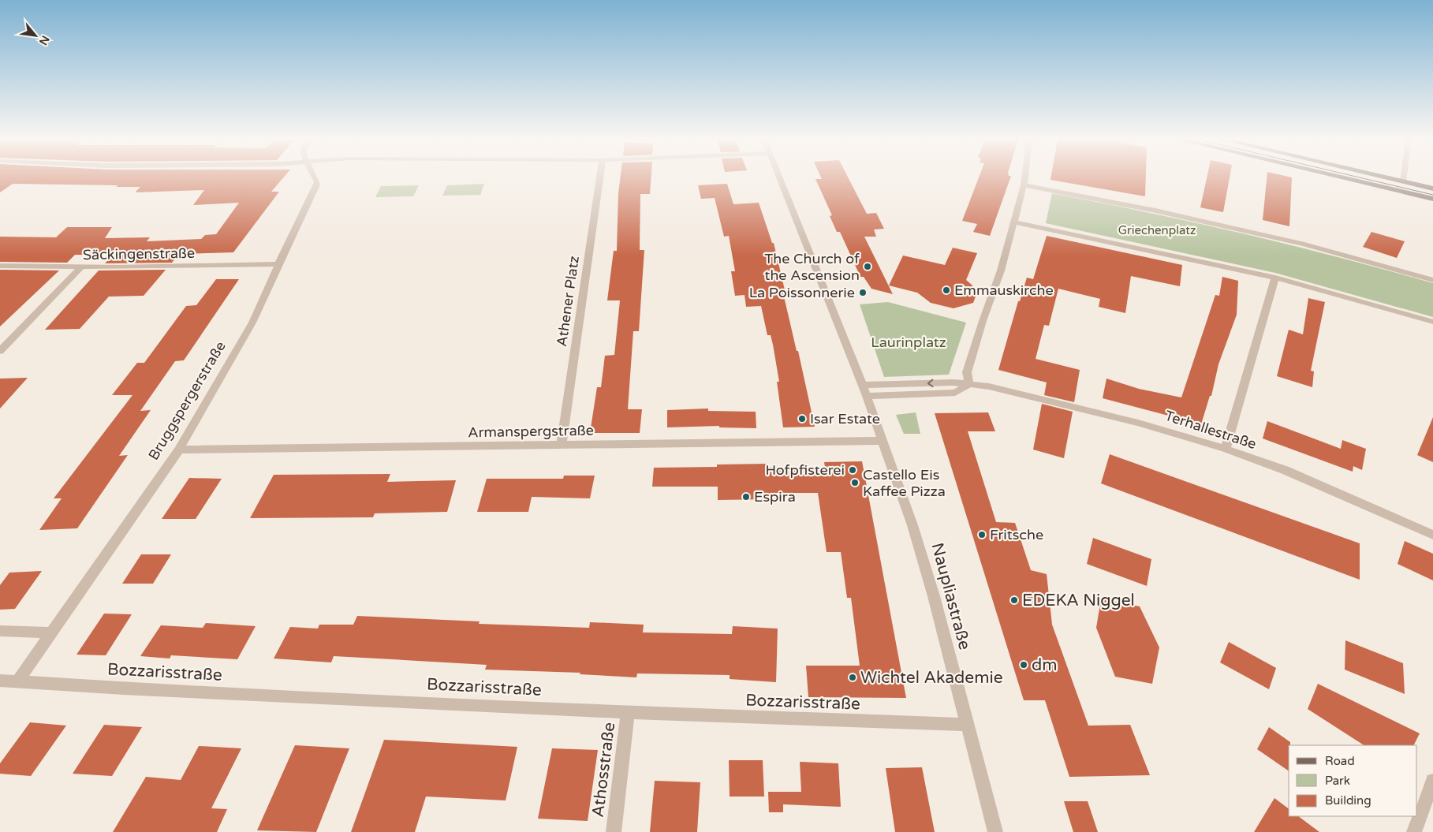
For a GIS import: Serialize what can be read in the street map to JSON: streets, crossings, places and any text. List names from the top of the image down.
{
  "streets": {
    "street": [
      "Säckingenstraße",
      "Athener Platz",
      "Bruggspergerstraße",
      "Terhallestraße",
      "Armanspergstraße",
      "Naupliastraße",
      "Bozzarisstraße",
      "Athosstraße"
    ]
  },
  "crossings": [
    ["Säckingenstraße", "Bruggspergerstraße"],
    ["Athener Platz", "Armanspergstraße"],
    ["Bruggspergerstraße", "Armanspergstraße"],
    ["Bruggspergerstraße", "Bozzarisstraße"],
    ["Armanspergstraße", "Naupliastraße"],
    ["Naupliastraße", "Bozzarisstraße"],
    ["Bozzarisstraße", "Athosstraße"]
  ],
  "parks": ["Griechenplatz", "Laurinplatz"],
  "places": [
    "The Church of the Ascension",
    "Emmauskirche",
    "La Poissonnerie",
    "Isar Estate",
    "Hofpfisterei",
    "Castello Eis Kaffee Pizza",
    "Espira",
    "Fritsche",
    "EDEKA Niggel",
    "dm",
    "Wichtel Akademie"
  ],
  "legend": ["Road", "Park", "Building"],
  "north": "bottom right"
}
